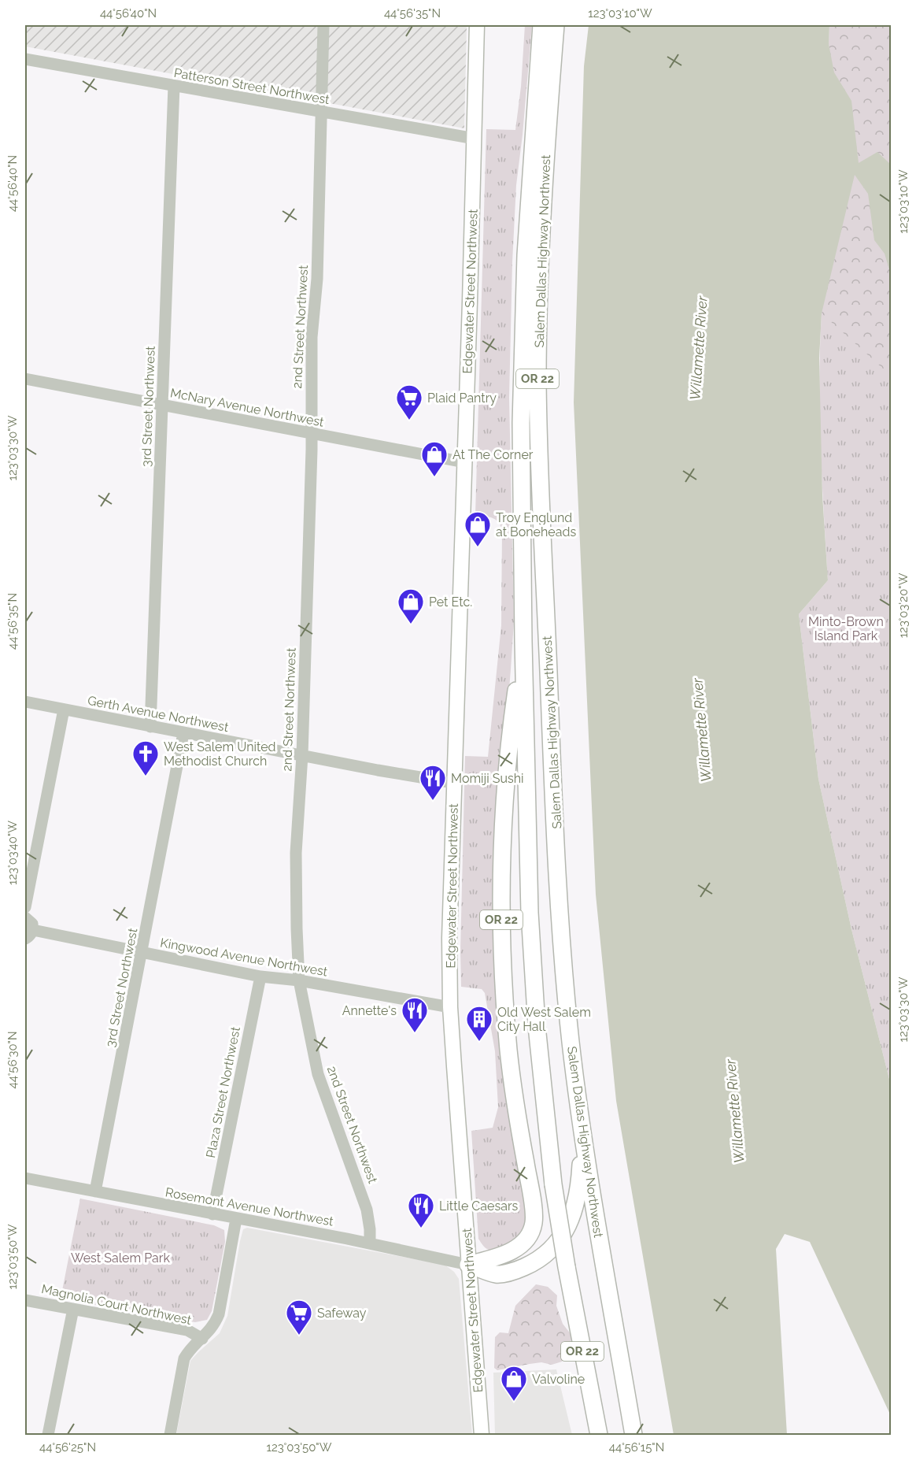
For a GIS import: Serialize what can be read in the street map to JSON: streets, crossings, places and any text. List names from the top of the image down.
{
  "streets": {
    "highway": ["Salem Dallas Highway Northwest", "OR 22"],
    "main road": ["Edgewater Street Northwest"],
    "street": [
      "Patterson Street Northwest",
      "2nd Street Northwest",
      "3rd Street Northwest",
      "McNary Avenue Northwest",
      "Gerth Avenue Northwest",
      "Kingwood Avenue Northwest",
      "Plaza Street Northwest",
      "Rosemont Avenue Northwest",
      "Magnolia Court Northwest"
    ]
  },
  "crossings": [
    ["Patterson Street Northwest", "Edgewater Street Northwest"],
    ["Patterson Street Northwest", "2nd Street Northwest"],
    ["Patterson Street Northwest", "3rd Street Northwest"],
    ["Salem Dallas Highway Northwest", "OR 22"],
    ["Edgewater Street Northwest", "OR 22"],
    ["Edgewater Street Northwest", "McNary Avenue Northwest"],
    ["Edgewater Street Northwest", "Gerth Avenue Northwest"],
    ["Edgewater Street Northwest", "Kingwood Avenue Northwest"],
    ["Edgewater Street Northwest", "Rosemont Avenue Northwest"],
    ["2nd Street Northwest", "McNary Avenue Northwest"],
    ["2nd Street Northwest", "Gerth Avenue Northwest"],
    ["2nd Street Northwest", "Kingwood Avenue Northwest"],
    ["2nd Street Northwest", "Rosemont Avenue Northwest"],
    ["OR 22", "Rosemont Avenue Northwest"],
    ["3rd Street Northwest", "McNary Avenue Northwest"],
    ["3rd Street Northwest", "Gerth Avenue Northwest"],
    ["3rd Street Northwest", "Kingwood Avenue Northwest"],
    ["3rd Street Northwest", "Rosemont Avenue Northwest"],
    ["Kingwood Avenue Northwest", "Plaza Street Northwest"],
    ["Plaza Street Northwest", "Rosemont Avenue Northwest"]
  ],
  "water": ["Willamette River"],
  "parks": ["Minto-Brown Island Park", "West Salem Park"],
  "places": {
    "supermarket": ["Plaid Pantry", "Safeway"],
    "shop": [
      "At The Corner",
      "Troy Englund at Boneheads",
      "Pet Etc.",
      "Valvoline"
    ],
    "church": ["West Salem United Methodist Church"],
    "restaurant": ["Momiji Sushi", "Annette's", "Little Caesars"],
    "building": ["Old West Salem City Hall"]
  },
  "coordinates": [
    "44°56'40\"N",
    "44°56'35\"N",
    "123°03'10\"W",
    "123°03'30\"W",
    "123°03'20\"W",
    "123°03'40\"W",
    "44°56'30\"N",
    "123°03'50\"W",
    "44°56'25\"N",
    "44°56'15\"N"
  ]
}
